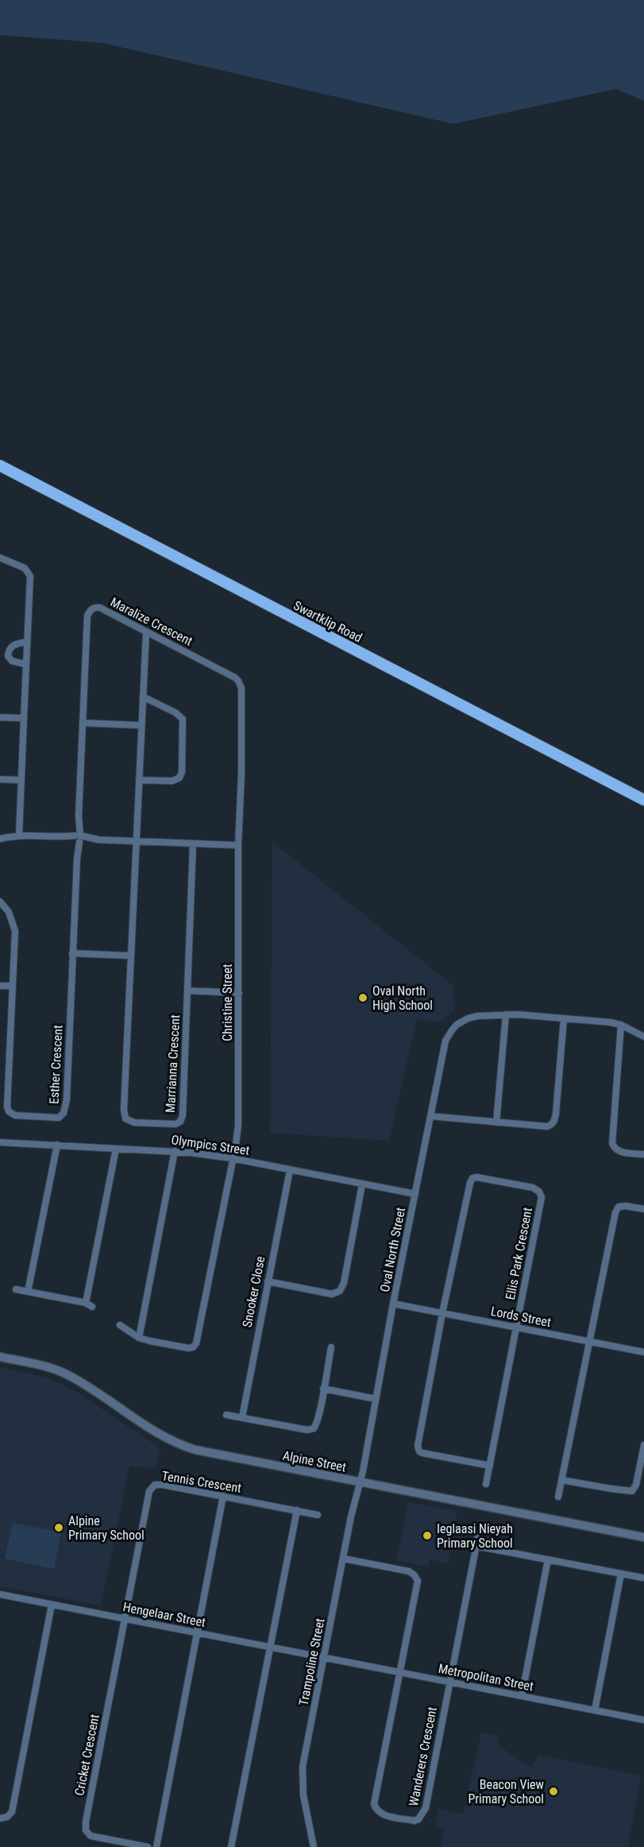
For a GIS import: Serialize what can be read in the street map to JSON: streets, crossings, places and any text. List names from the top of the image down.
{
  "streets": {
    "main road": ["Swartklip Road"],
    "street": [
      "Maralize Crescent",
      "Christine Street",
      "Marrianna Crescent",
      "Esther Crescent",
      "Olympics Street",
      "Oval North Street",
      "Ellis Park Crescent",
      "Snooker Close",
      "Lords Street",
      "Alpine Street",
      "Tennis Crescent",
      "Hengelaar Street",
      "Trampoline Street",
      "Metropolitan Street",
      "Cricket Crescent",
      "Wanderers Crescent"
    ]
  },
  "crossings": [
    ["Maralize Crescent", "Christine Street"],
    ["Maralize Crescent", "Marrianna Crescent"],
    ["Maralize Crescent", "Esther Crescent"],
    ["Christine Street", "Olympics Street"],
    ["Olympics Street", "Oval North Street"],
    ["Olympics Street", "Snooker Close"],
    ["Oval North Street", "Lords Street"],
    ["Oval North Street", "Alpine Street"],
    ["Oval North Street", "Trampoline Street"],
    ["Ellis Park Crescent", "Lords Street"],
    ["Alpine Street", "Trampoline Street"],
    ["Tennis Crescent", "Hengelaar Street"],
    ["Tennis Crescent", "Cricket Crescent"],
    ["Hengelaar Street", "Trampoline Street"],
    ["Hengelaar Street", "Metropolitan Street"],
    ["Hengelaar Street", "Cricket Crescent"],
    ["Trampoline Street", "Metropolitan Street"],
    ["Metropolitan Street", "Wanderers Crescent"]
  ],
  "places": [
    "Oval North High School",
    "Alpine Primary School",
    "Ieglaasi Nieyah Primary School",
    "Beacon View Primary School"
  ]
}
